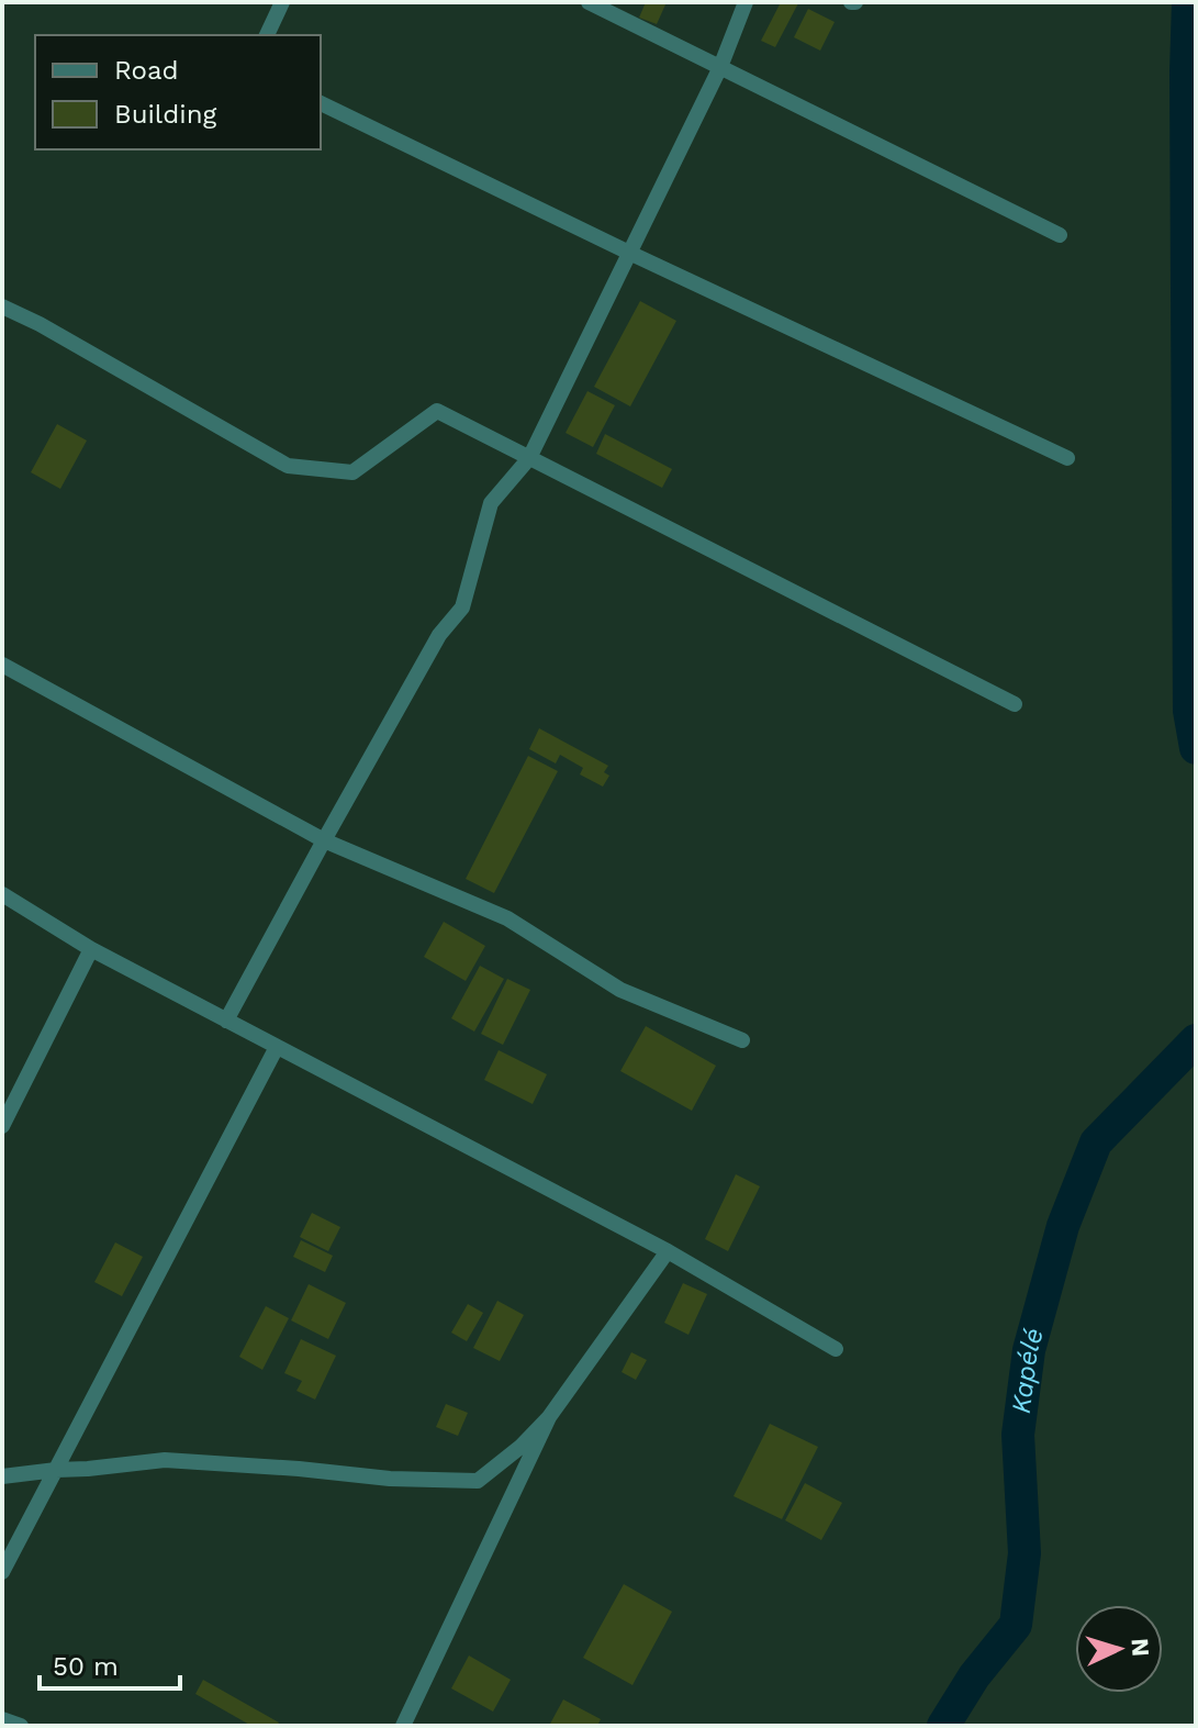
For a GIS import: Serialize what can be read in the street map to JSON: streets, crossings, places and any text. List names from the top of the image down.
{
  "water": ["Kapélé"],
  "legend": ["Road", "Building"],
  "scale_bar": "50 m",
  "north": "right"
}
